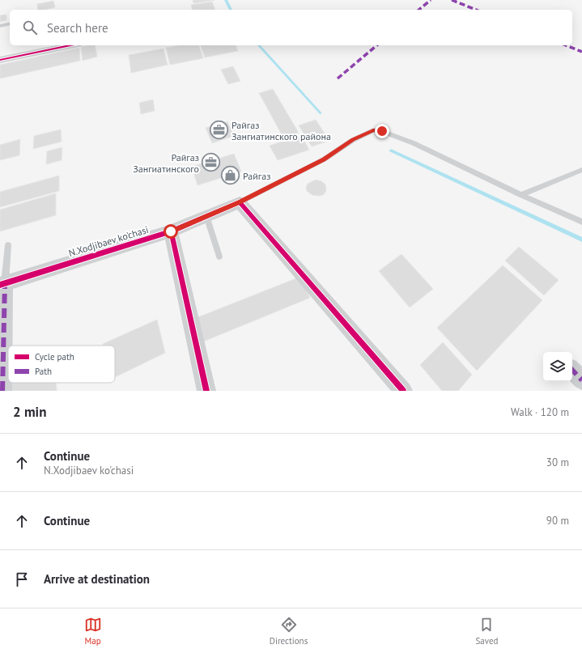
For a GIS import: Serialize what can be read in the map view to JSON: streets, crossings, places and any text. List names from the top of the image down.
{
  "streets": {
    "street": ["N.Xodjibaev ko'chasi"]
  },
  "places": {
    "office": ["Райгаз Зангиатинского района", "Райгаз Зангиатинского"],
    "shop": ["Райгаз"]
  },
  "legend": ["Cycle path", "Path"],
  "page": {
    "search": "Search here",
    "heading": ["2 min", "Walk · 120 m"],
    "list": [
      ["Continue", "N.Xodjibaev ko'chasi", "30 m"],
      ["Continue", "90 m"],
      "Arrive at destination"
    ],
    "nav": ["Map", "Directions", "Saved"]
  }
}
